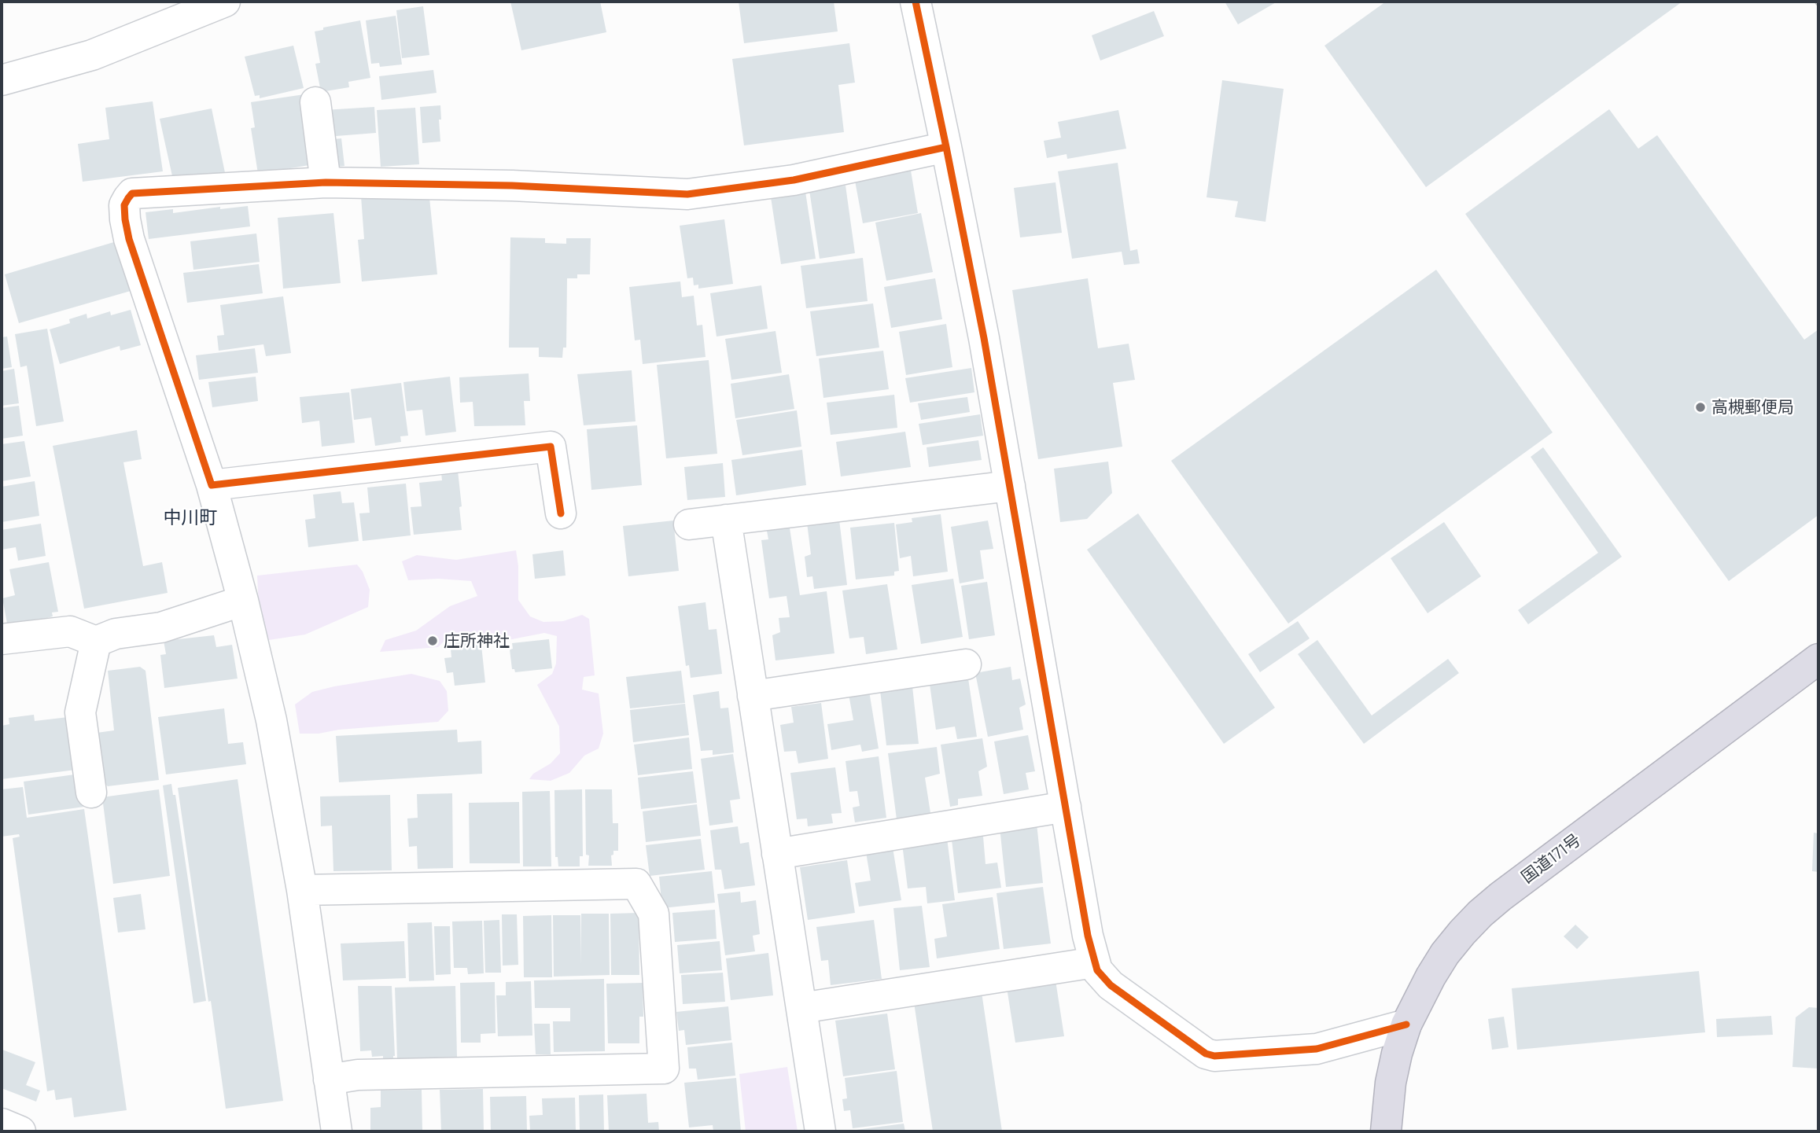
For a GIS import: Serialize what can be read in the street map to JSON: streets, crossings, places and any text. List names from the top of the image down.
{
  "streets": {
    "highway": ["国道171号"]
  },
  "districts": ["中川町"],
  "places": ["高槻郵便局", "庄所神社"]
}
